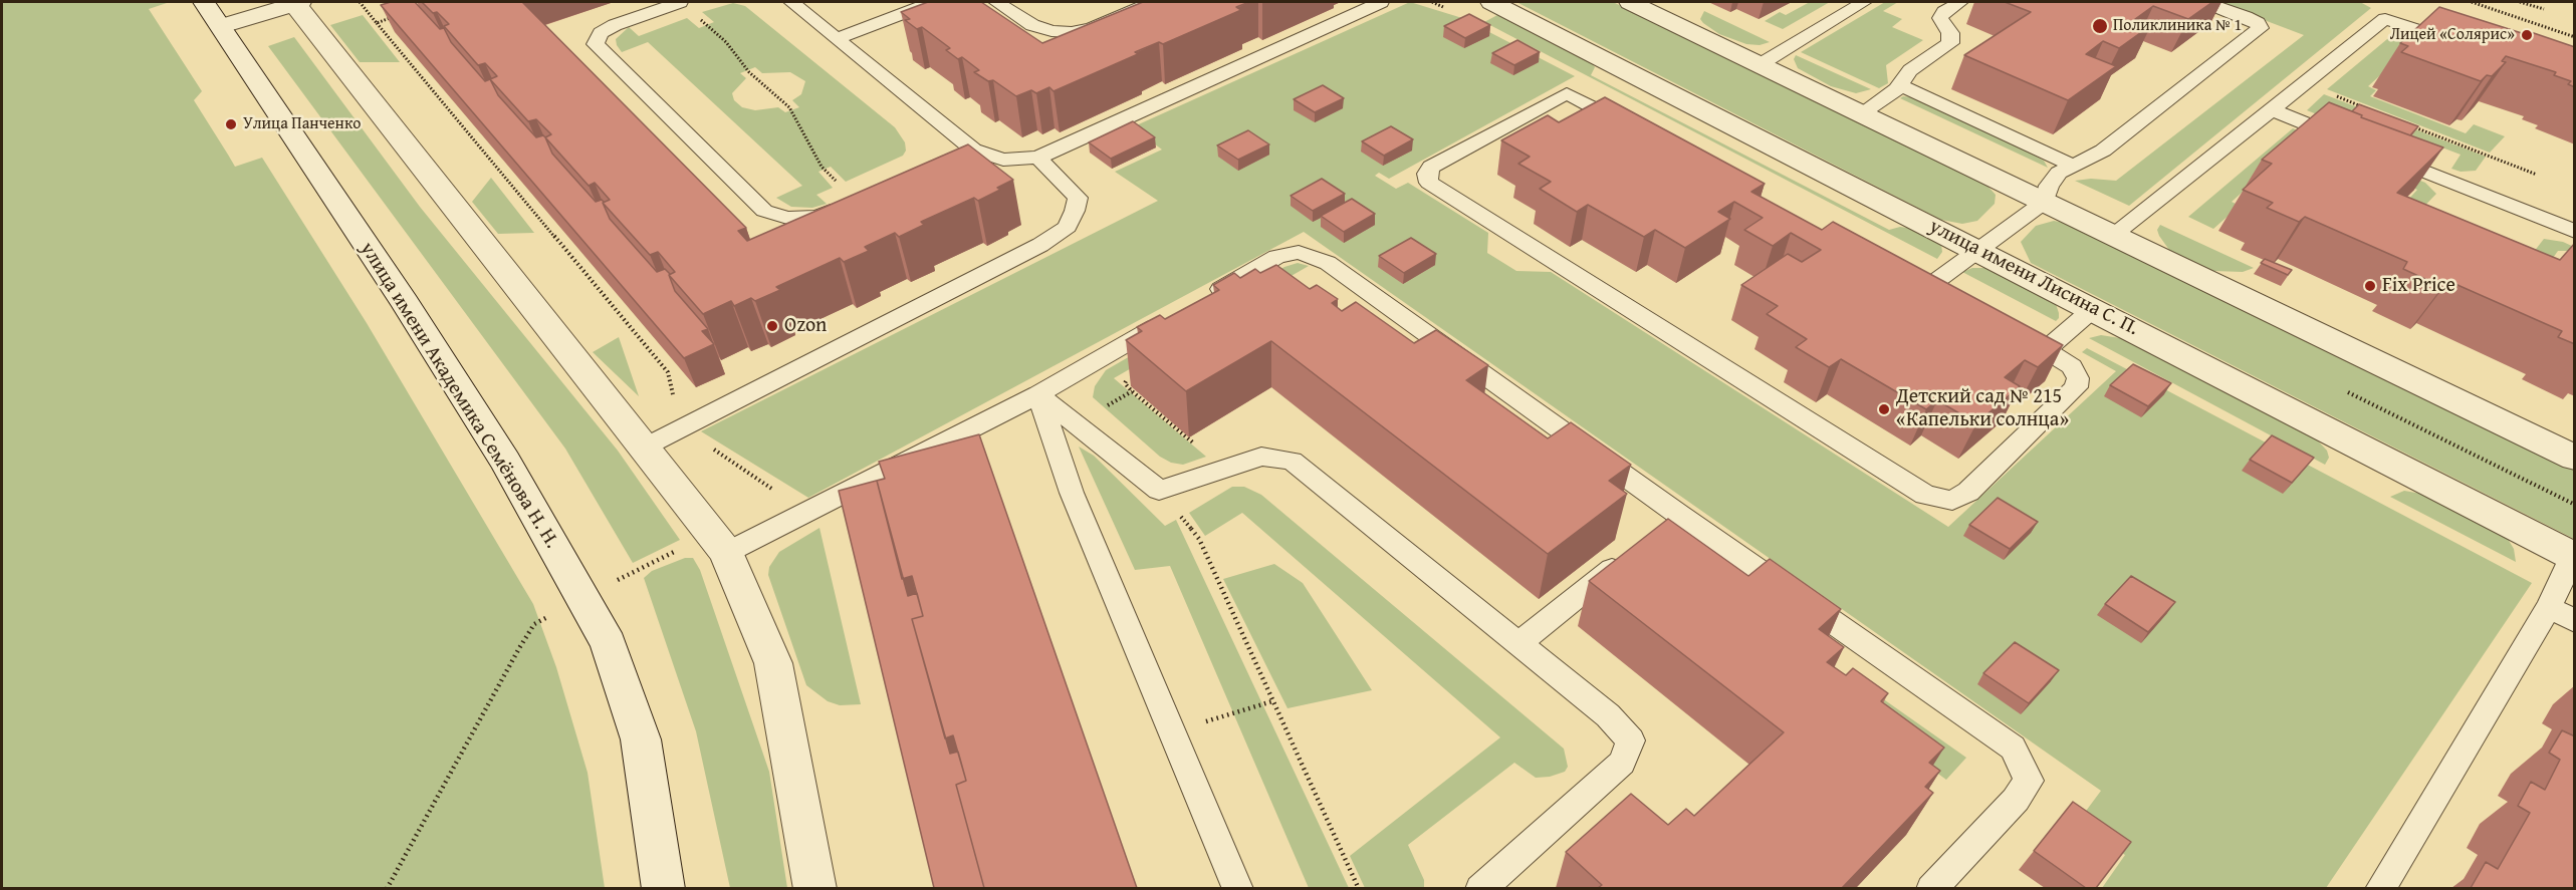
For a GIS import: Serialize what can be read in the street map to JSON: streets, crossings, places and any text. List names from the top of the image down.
{
  "streets": {
    "street": ["улица имени Лисина С. П.", "улица имени Академика Семёнова Н. Н."]
  },
  "places": [
    "Поликлиника № 1",
    "Лицей «Солярис»",
    "Улица Панченко",
    "Fix Price",
    "Ozon",
    "Детский сад № 215 «Капельки солнца»"
  ]
}
